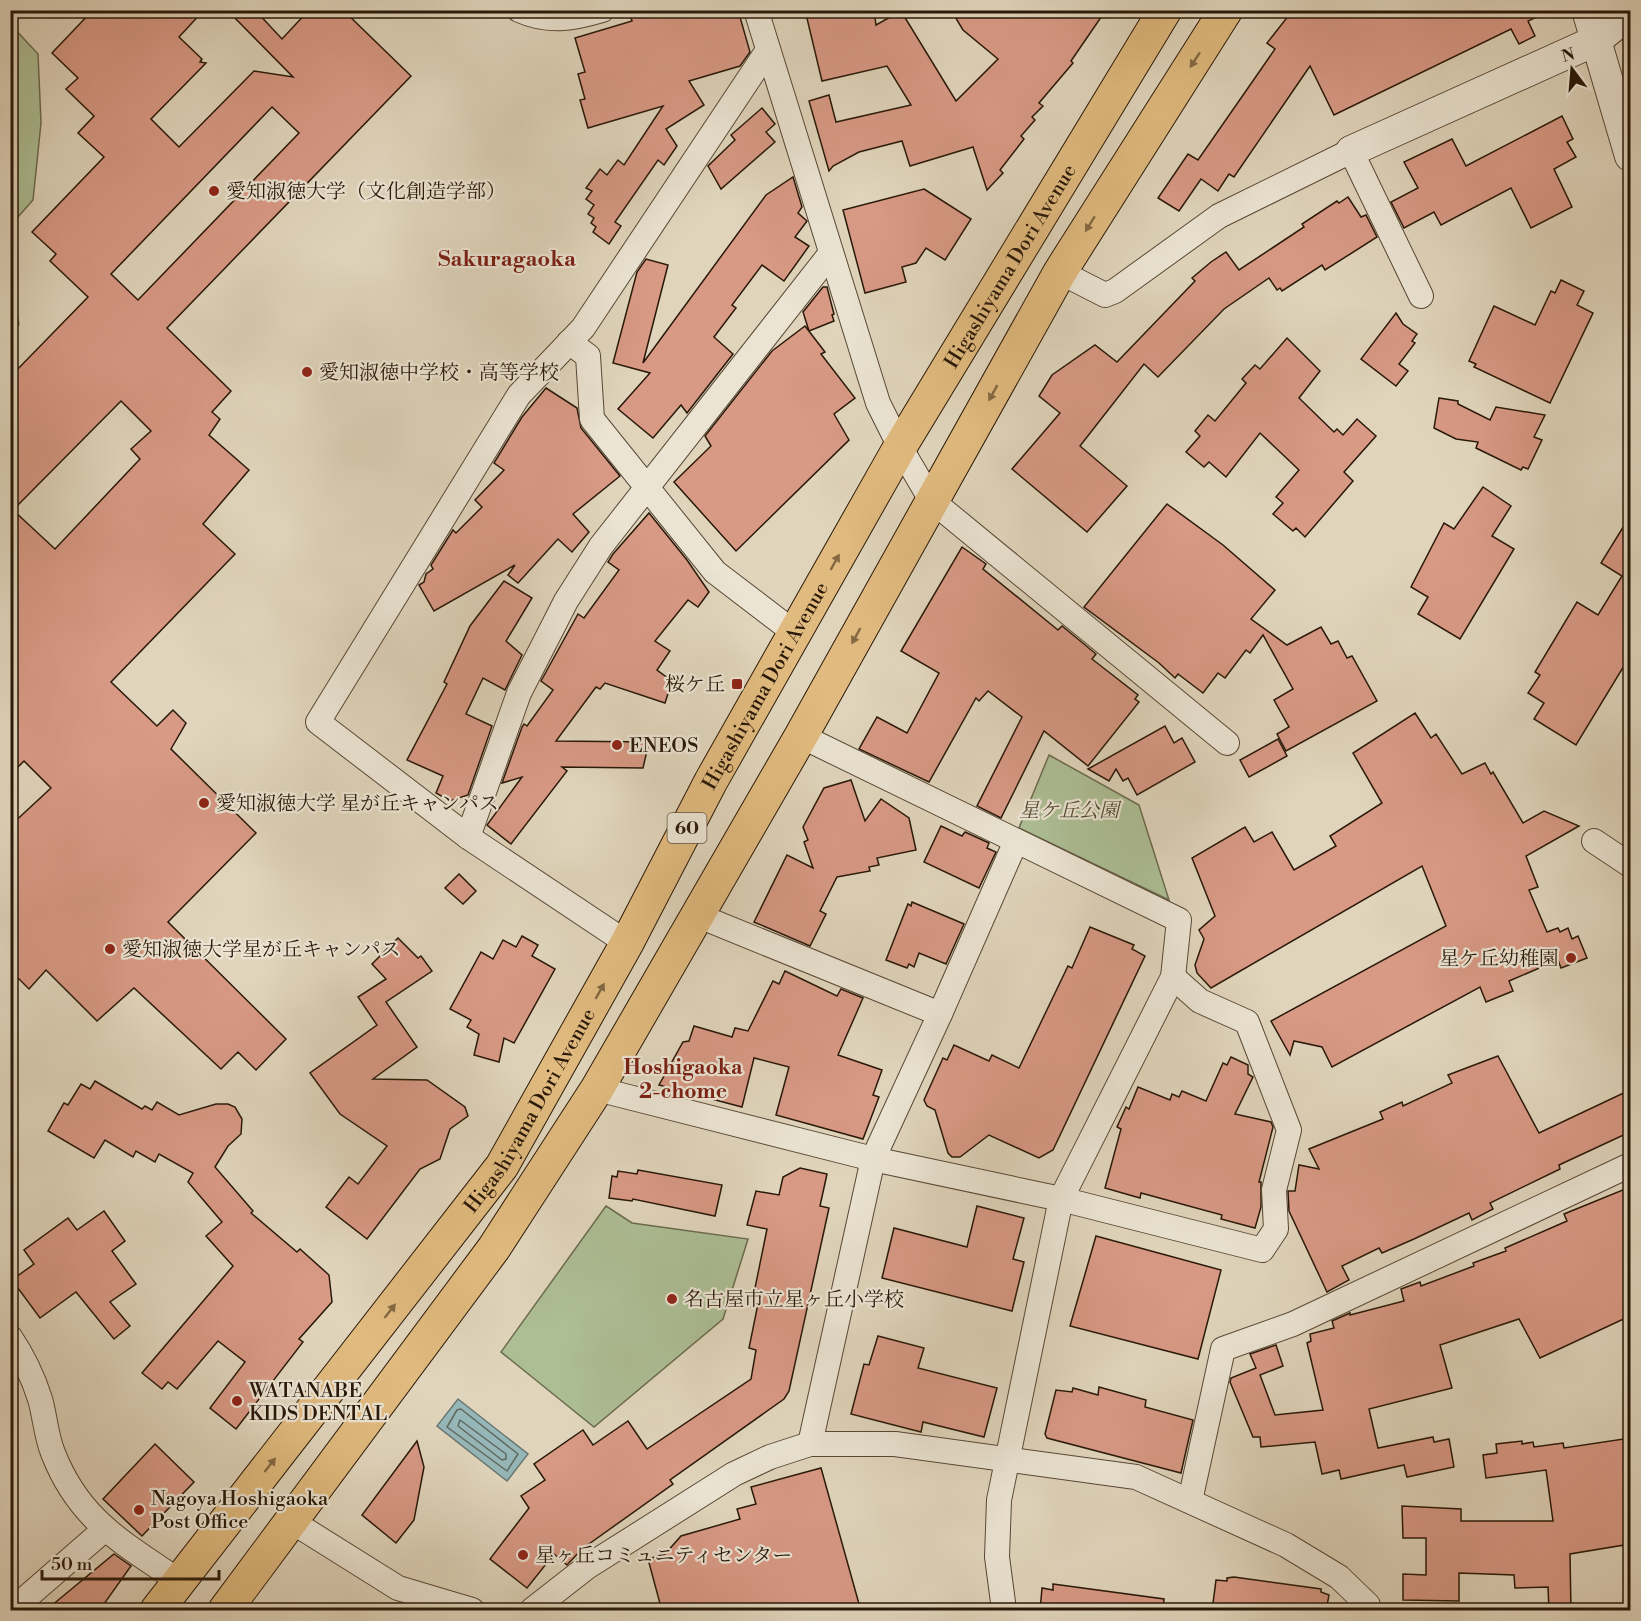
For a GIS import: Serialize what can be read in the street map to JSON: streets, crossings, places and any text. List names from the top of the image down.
{
  "streets": {
    "main road": ["Higashiyama Dori Avenue", "60"]
  },
  "districts": ["Sakuragaoka", "Hoshigaoka 2-chome"],
  "parks": ["星ケ丘公園"],
  "places": {
    "other": [
      "愛知淑徳大学（文化創造学部）",
      "愛知淑徳中学校・高等学校",
      "ENEOS",
      "愛知淑徳大学 星が丘キャンパス",
      "愛知淑徳大学星が丘キャンパス",
      "星ケ丘幼稚園",
      "名古屋市立星ヶ丘小学校",
      "WATANABE KIDS DENTAL",
      "Nagoya Hoshigaoka Post Office",
      "星ヶ丘コミュニティセンター"
    ],
    "transit": ["桜ケ丘"]
  },
  "scale_bar": "50 m",
  "north": "top"
}
